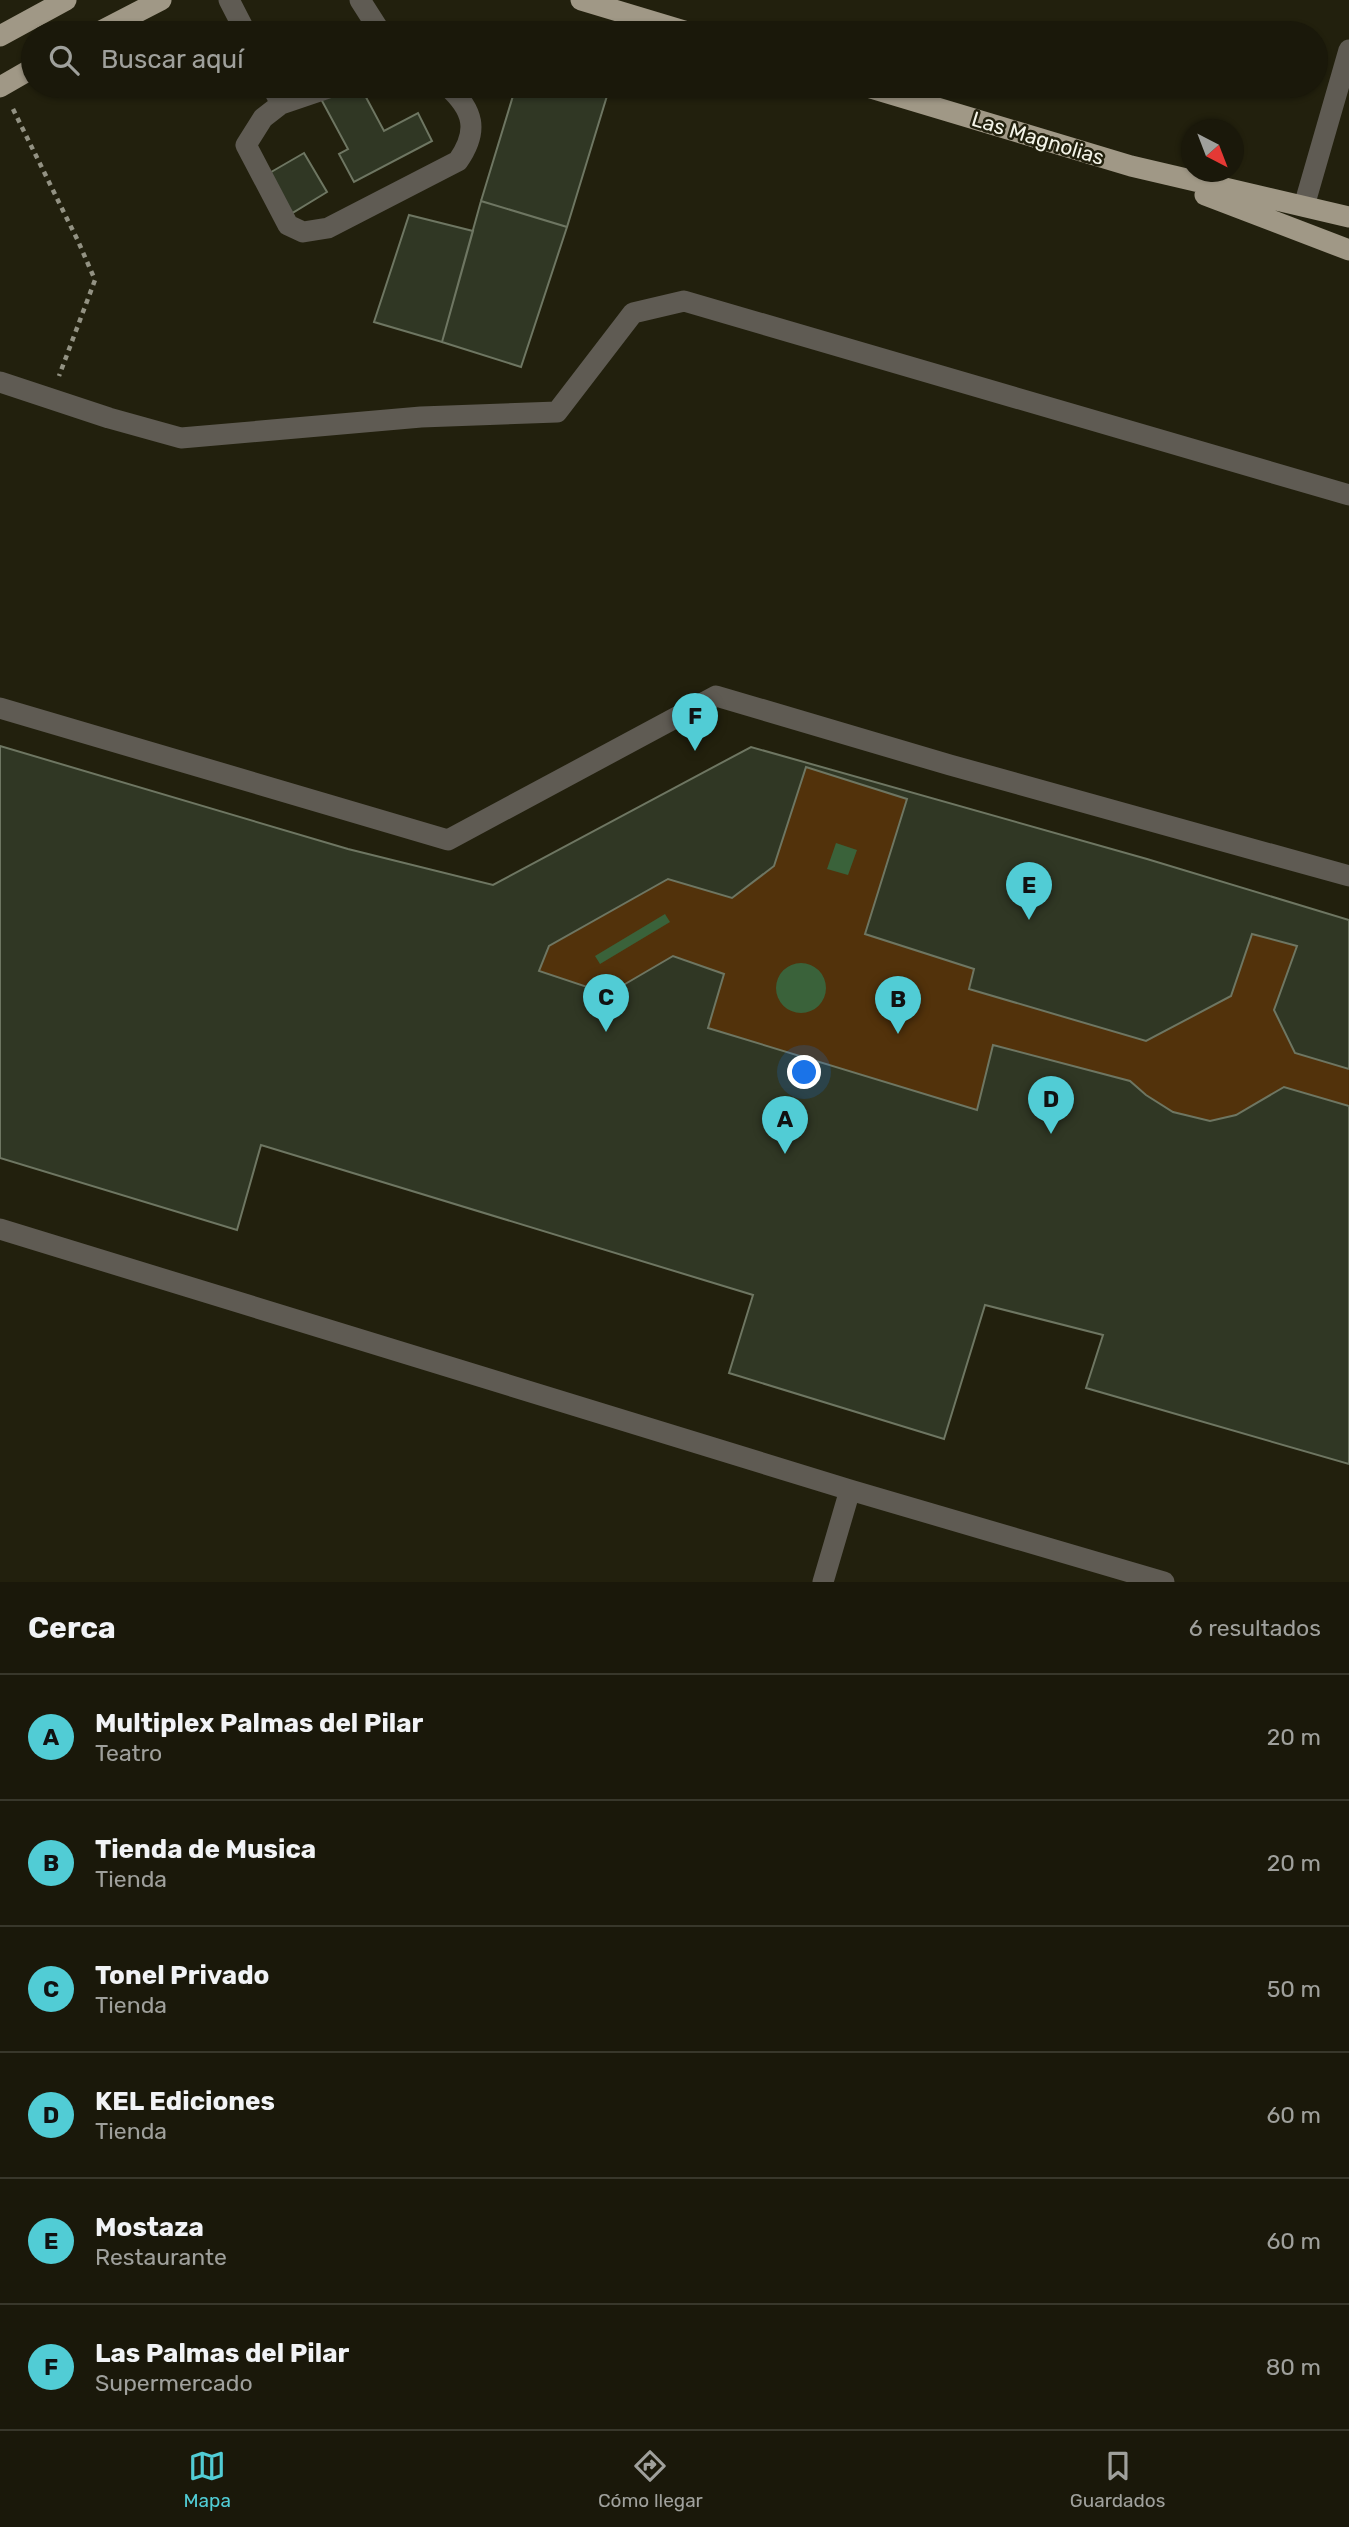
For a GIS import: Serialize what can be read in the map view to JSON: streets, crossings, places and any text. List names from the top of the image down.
{
  "streets": {
    "main road": ["Las Magnolias"]
  },
  "north": "bottom right",
  "page": {
    "search": "Buscar aquí",
    "pins": [
      "F",
      "E",
      "C",
      "B",
      "D",
      "A"
    ],
    "heading": ["Cerca", "6 resultados"],
    "list": [
      {
        "mark": "A",
        "name": "Multiplex Palmas del Pilar",
        "note": "Teatro",
        "value": "20 m"
      },
      {
        "mark": "B",
        "name": "Tienda de Musica",
        "note": "Tienda",
        "value": "20 m"
      },
      {
        "mark": "C",
        "name": "Tonel Privado",
        "note": "Tienda",
        "value": "50 m"
      },
      {
        "mark": "D",
        "name": "KEL Ediciones",
        "note": "Tienda",
        "value": "60 m"
      },
      {
        "mark": "E",
        "name": "Mostaza",
        "note": "Restaurante",
        "value": "60 m"
      },
      {
        "mark": "F",
        "name": "Las Palmas del Pilar",
        "note": "Supermercado",
        "value": "80 m"
      }
    ],
    "nav": ["Mapa", "Cómo llegar", "Guardados"]
  }
}
